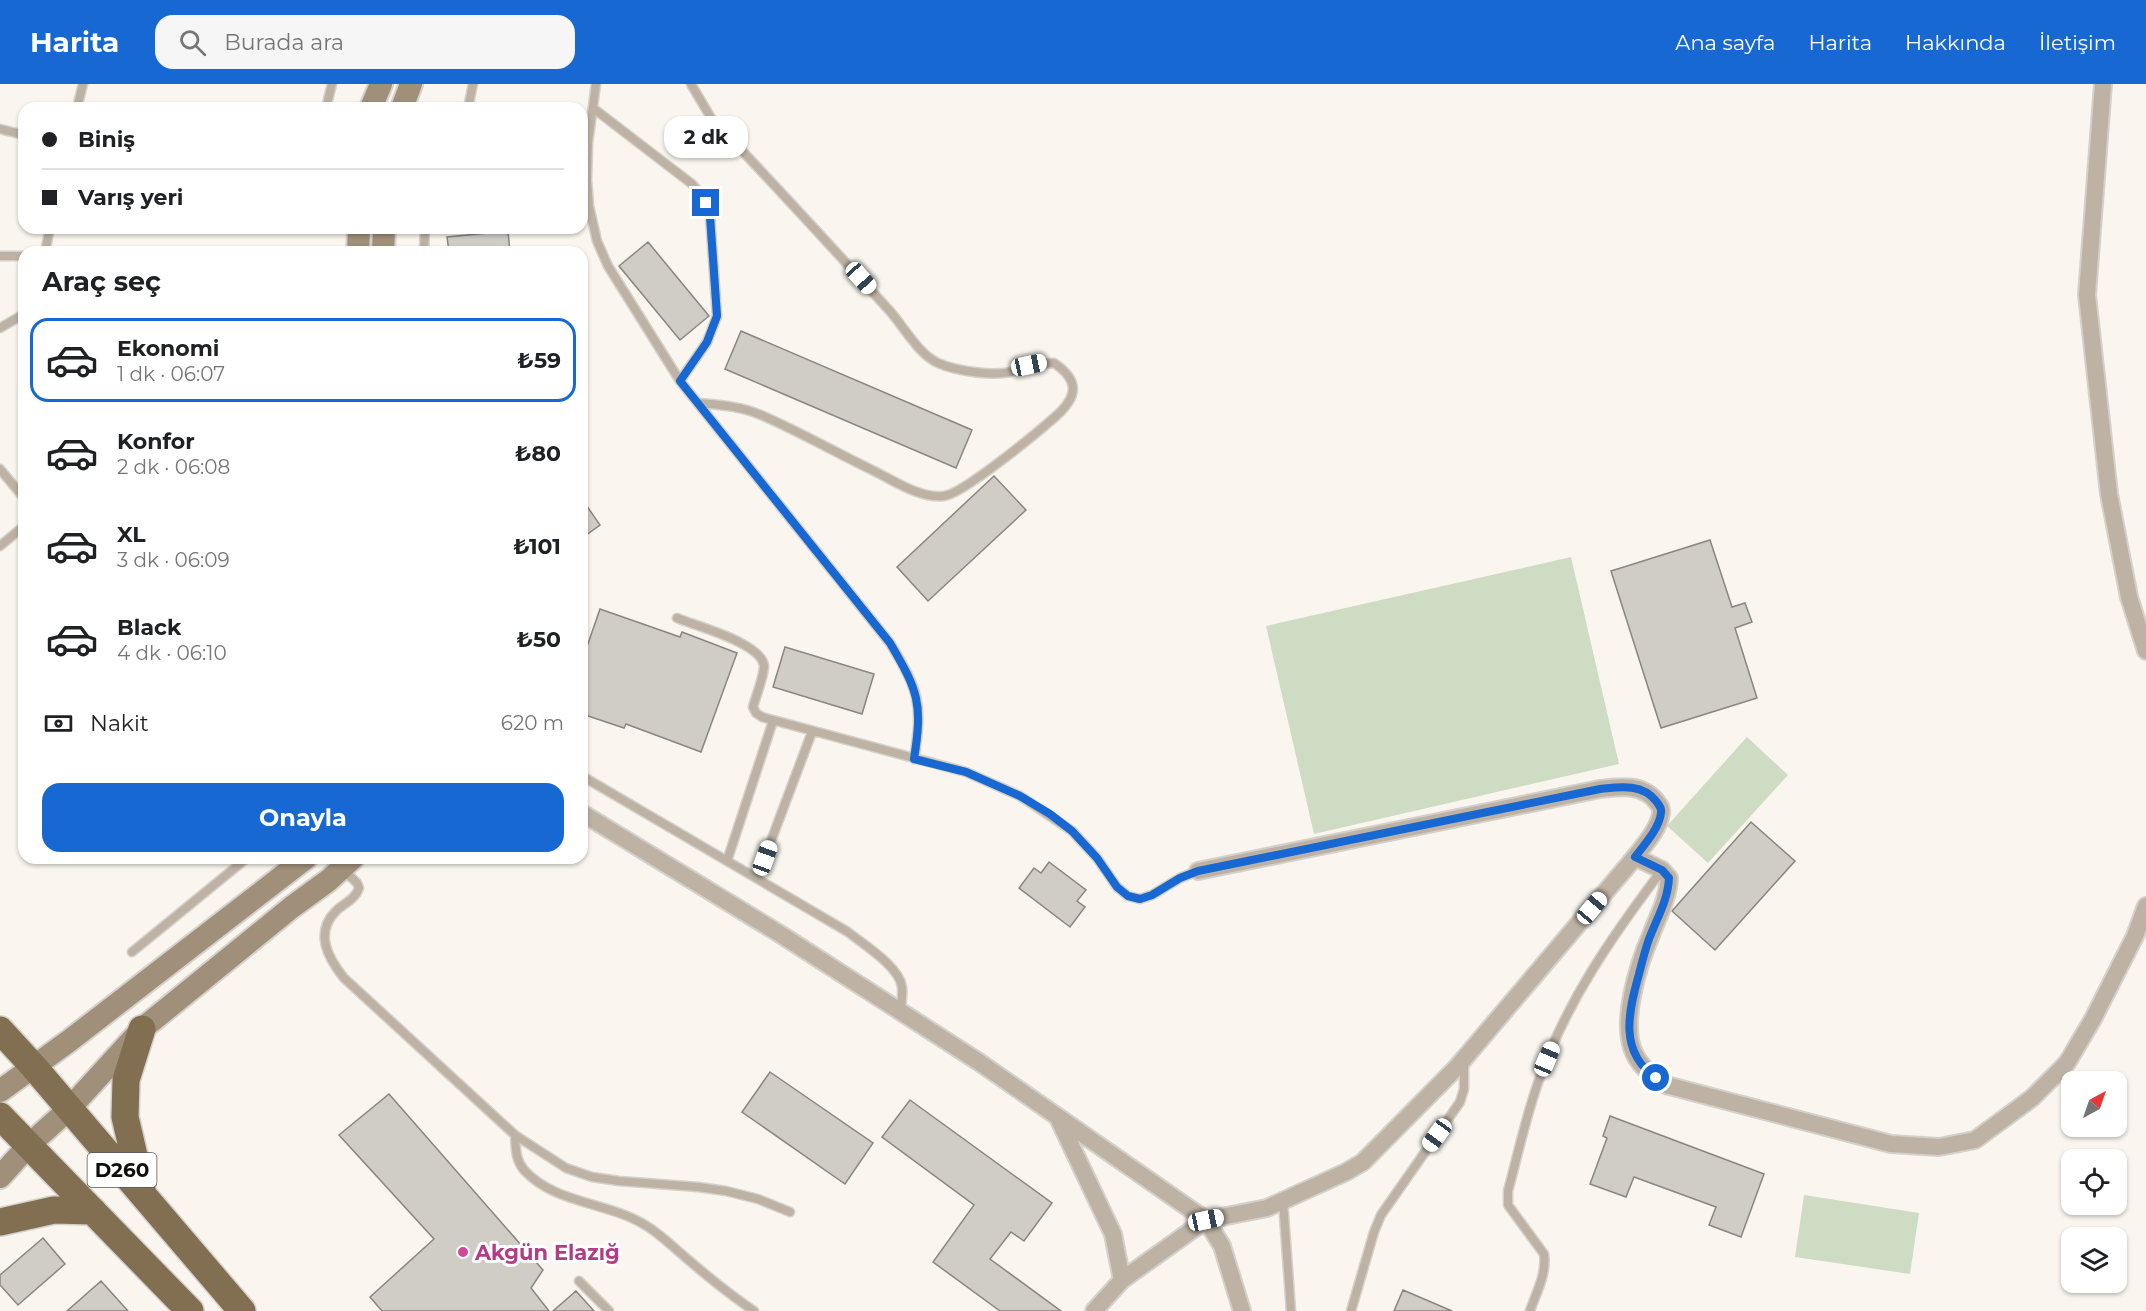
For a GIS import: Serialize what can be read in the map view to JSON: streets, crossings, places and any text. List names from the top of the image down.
{
  "streets": {
    "highway": ["D260"]
  },
  "places": ["Akgün Elazığ"],
  "north": "top right",
  "page": {
    "header": "Harita",
    "search": "Burada ara",
    "nav": [
      "Ana sayfa",
      "Harita",
      "Hakkında",
      "İletişim"
    ],
    "banner": ["Biniş", "Varış yeri"],
    "bubble": "2 dk",
    "heading": "Araç seç",
    "list": [
      {
        "name": "Ekonomi",
        "note": "1 dk · 06:07",
        "value": "₺59"
      },
      {
        "name": "Konfor",
        "note": "2 dk · 06:08",
        "value": "₺80"
      },
      {
        "name": "XL",
        "note": "3 dk · 06:09",
        "value": "₺101"
      },
      {
        "name": "Black",
        "note": "4 dk · 06:10",
        "value": "₺50"
      }
    ],
    "pay": ["Nakit", "620 m"],
    "buttons": "Onayla"
  }
}
